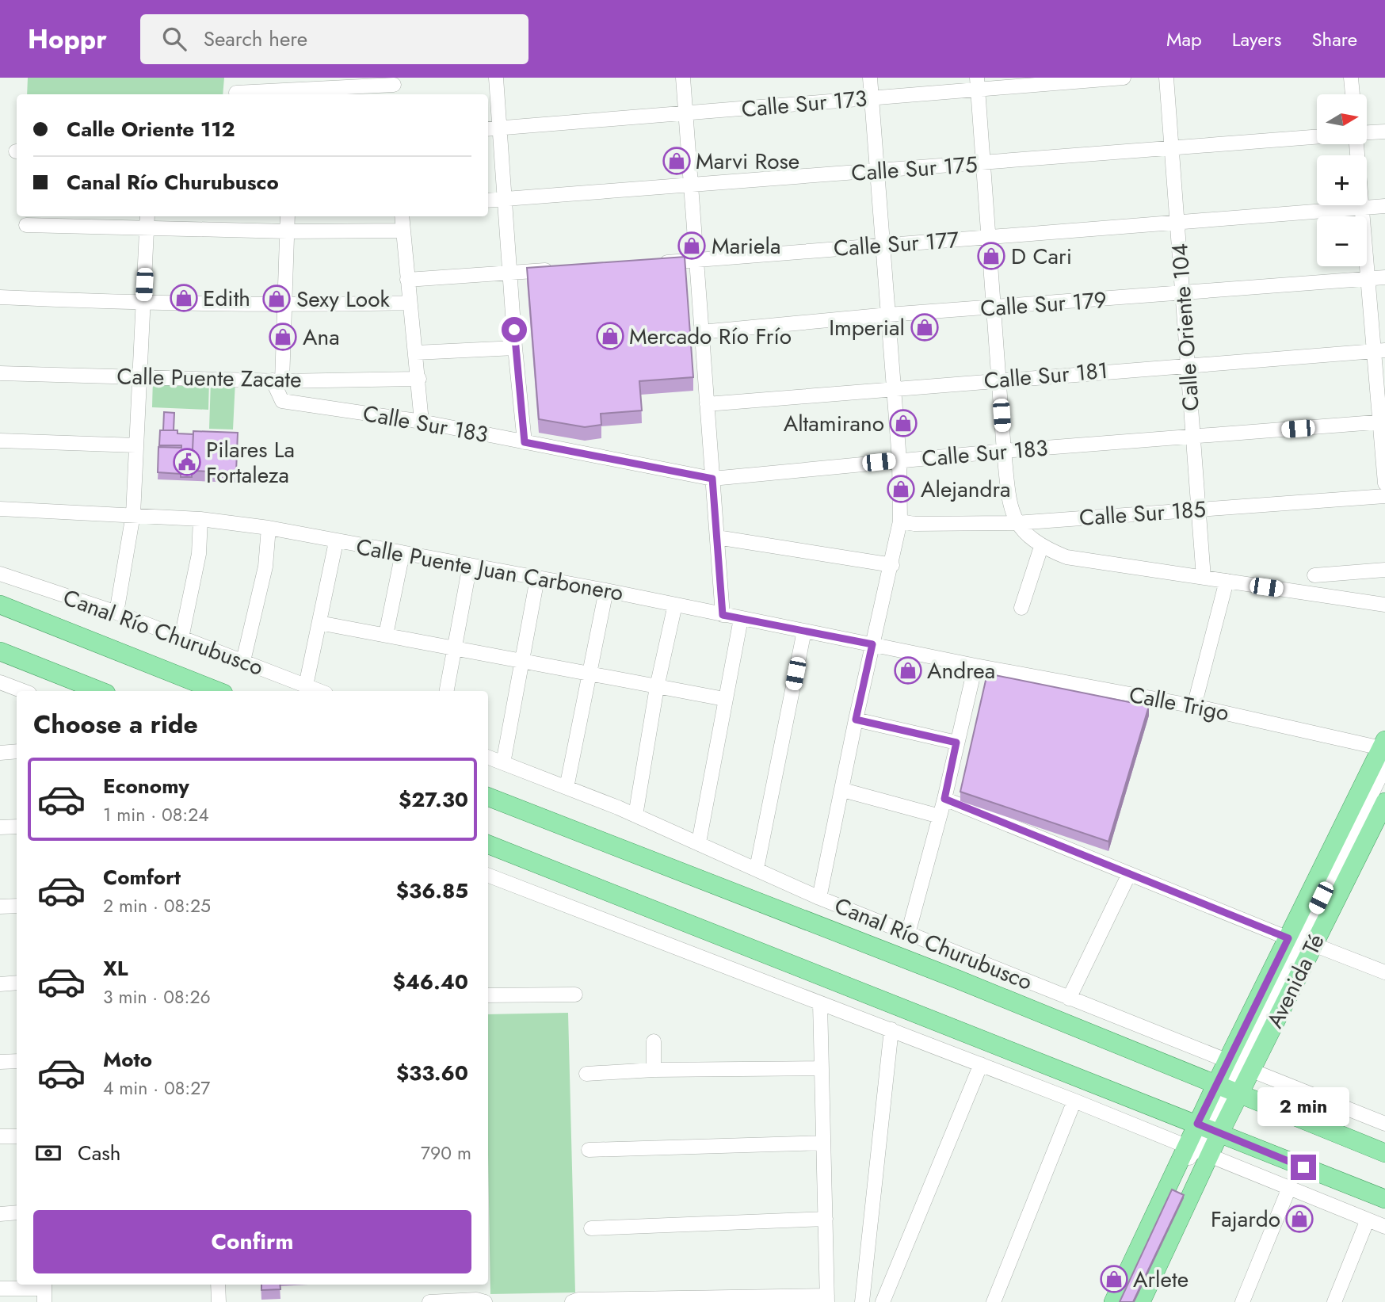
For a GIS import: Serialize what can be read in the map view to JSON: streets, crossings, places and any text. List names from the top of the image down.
{
  "streets": {
    "main road": ["Canal Río Churubusco", "Avenida Té"],
    "street": [
      "Calle Sur 173",
      "Calle Sur 175",
      "Calle Sur 177",
      "Calle Sur 179",
      "Calle Oriente 104",
      "Calle Sur 181",
      "Calle Puente Zacate",
      "Calle Sur 183",
      "Calle Sur 185",
      "Calle Puente Juan Carbonero",
      "Calle Trigo"
    ]
  },
  "crossings": [
    ["Calle Sur 175", "Calle Oriente 104"],
    ["Calle Sur 177", "Calle Oriente 104"],
    ["Calle Sur 179", "Calle Oriente 104"],
    ["Calle Oriente 104", "Calle Sur 181"],
    ["Calle Oriente 104", "Calle Sur 183"],
    ["Calle Oriente 104", "Calle Sur 185"],
    ["Calle Puente Zacate", "Calle Sur 183"],
    ["Calle Puente Juan Carbonero", "Calle Trigo"],
    ["Canal Río Churubusco", "Avenida Té"],
    ["Calle Trigo", "Avenida Té"]
  ],
  "places": {
    "shop": [
      "Marvi Rose",
      "Mariela",
      "D Cari",
      "Edith",
      "Sexy Look",
      "Imperial",
      "Mercado Río Frío",
      "Ana",
      "Altamirano",
      "Alejandra",
      "Andrea",
      "Fajardo",
      "Arlete"
    ],
    "public building": ["Pilares La Fortaleza"]
  },
  "north": "right",
  "page": {
    "header": "Hoppr",
    "search": "Search here",
    "nav": ["Map", "Layers", "Share"],
    "map_buttons": ["+", "−"],
    "banner": ["Calle Oriente 112", "Canal Río Churubusco"],
    "heading": "Choose a ride",
    "list": [
      {
        "name": "Economy",
        "note": "1 min · 08:24",
        "value": "$27.30"
      },
      {
        "name": "Comfort",
        "note": "2 min · 08:25",
        "value": "$36.85"
      },
      {
        "name": "XL",
        "note": "3 min · 08:26",
        "value": "$46.40"
      },
      {
        "name": "Moto",
        "note": "4 min · 08:27",
        "value": "$33.60"
      }
    ],
    "bubble": "2 min",
    "pay": ["Cash", "790 m"],
    "buttons": "Confirm"
  }
}
